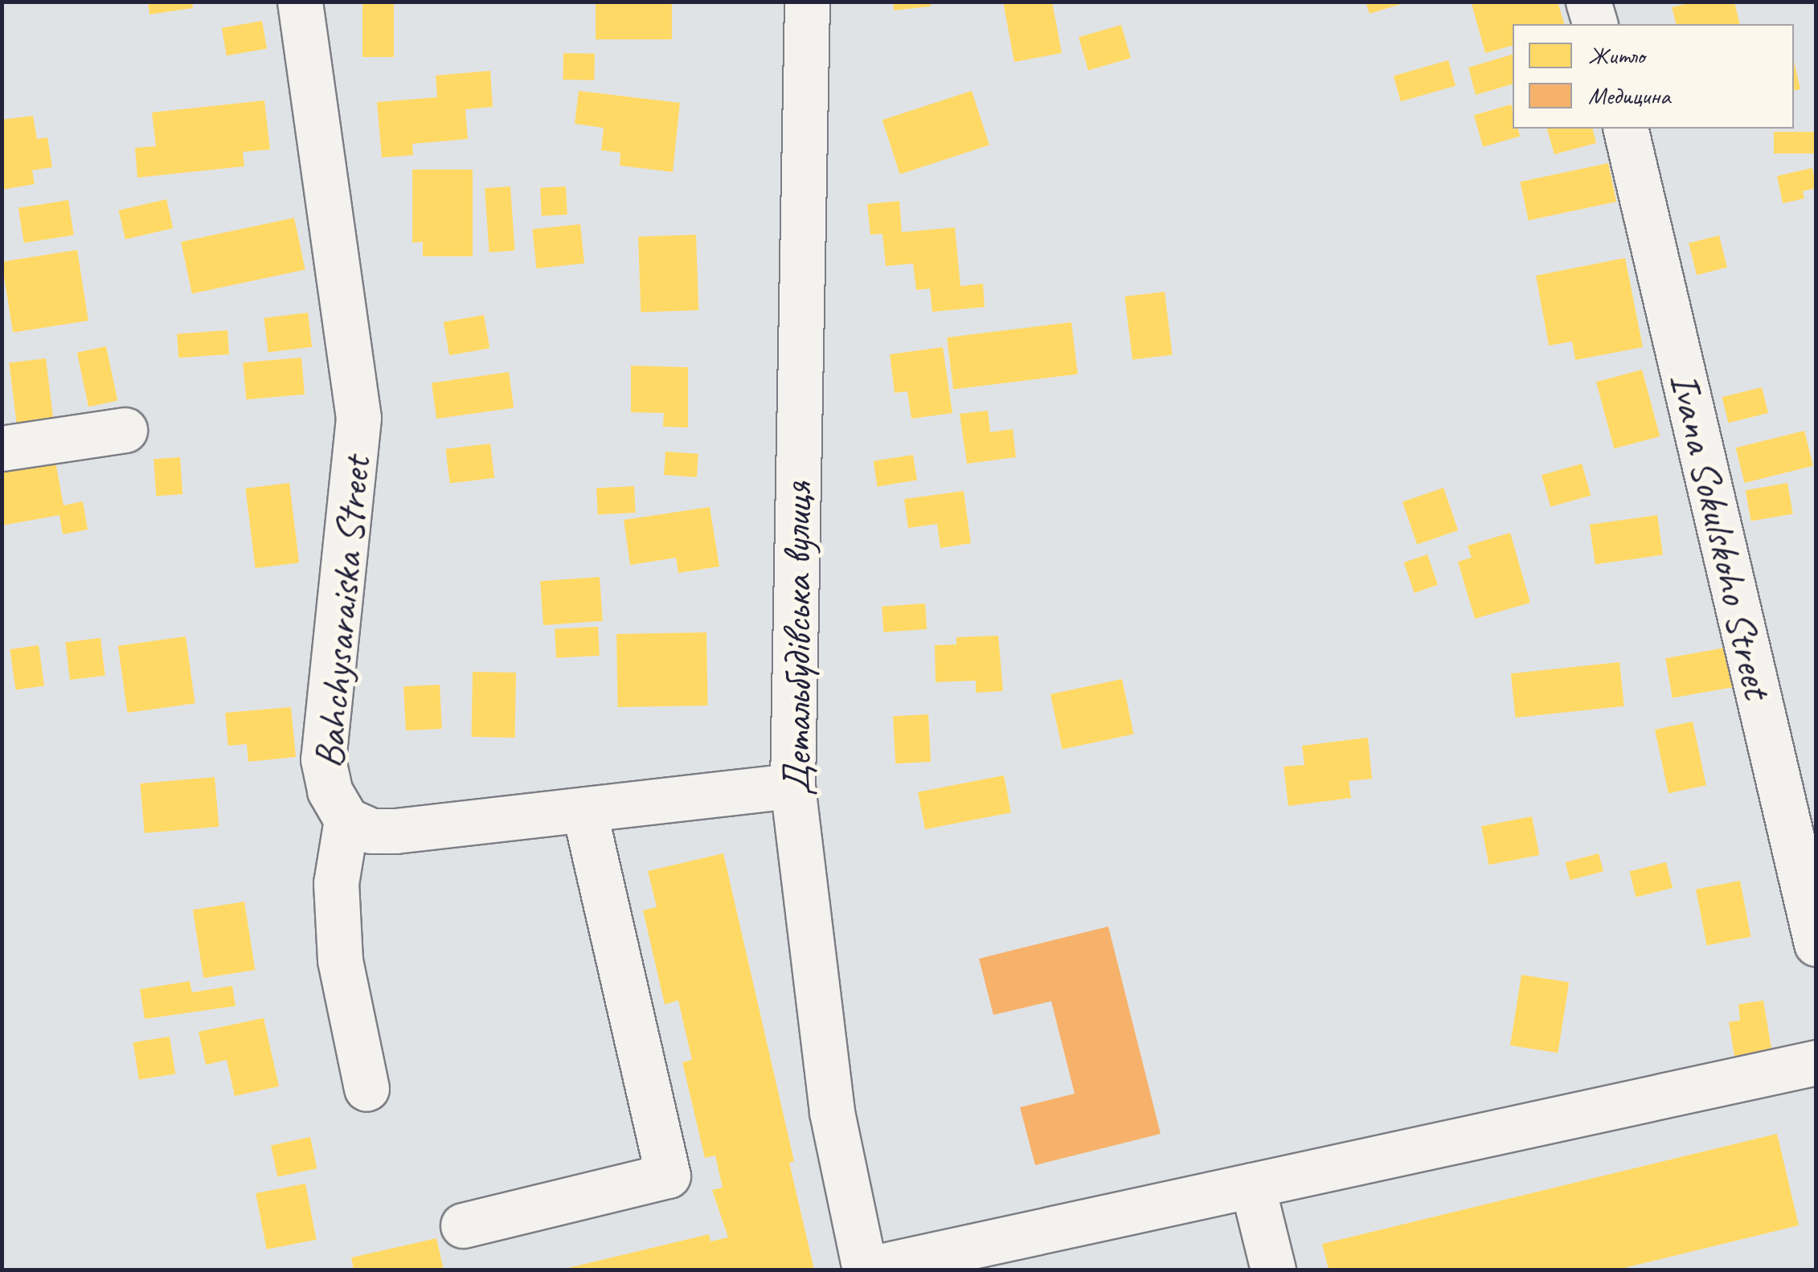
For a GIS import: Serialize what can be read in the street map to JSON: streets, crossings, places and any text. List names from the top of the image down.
{
  "streets": {
    "street": ["Ivana Sokulskoho Street", "Bahchysaraiska Street", "Детальбудівська вулиця"]
  },
  "crossings": [
    ["Bahchysaraiska Street", "Детальбудівська вулиця"]
  ],
  "legend": ["Житло", "Медицина"]
}
